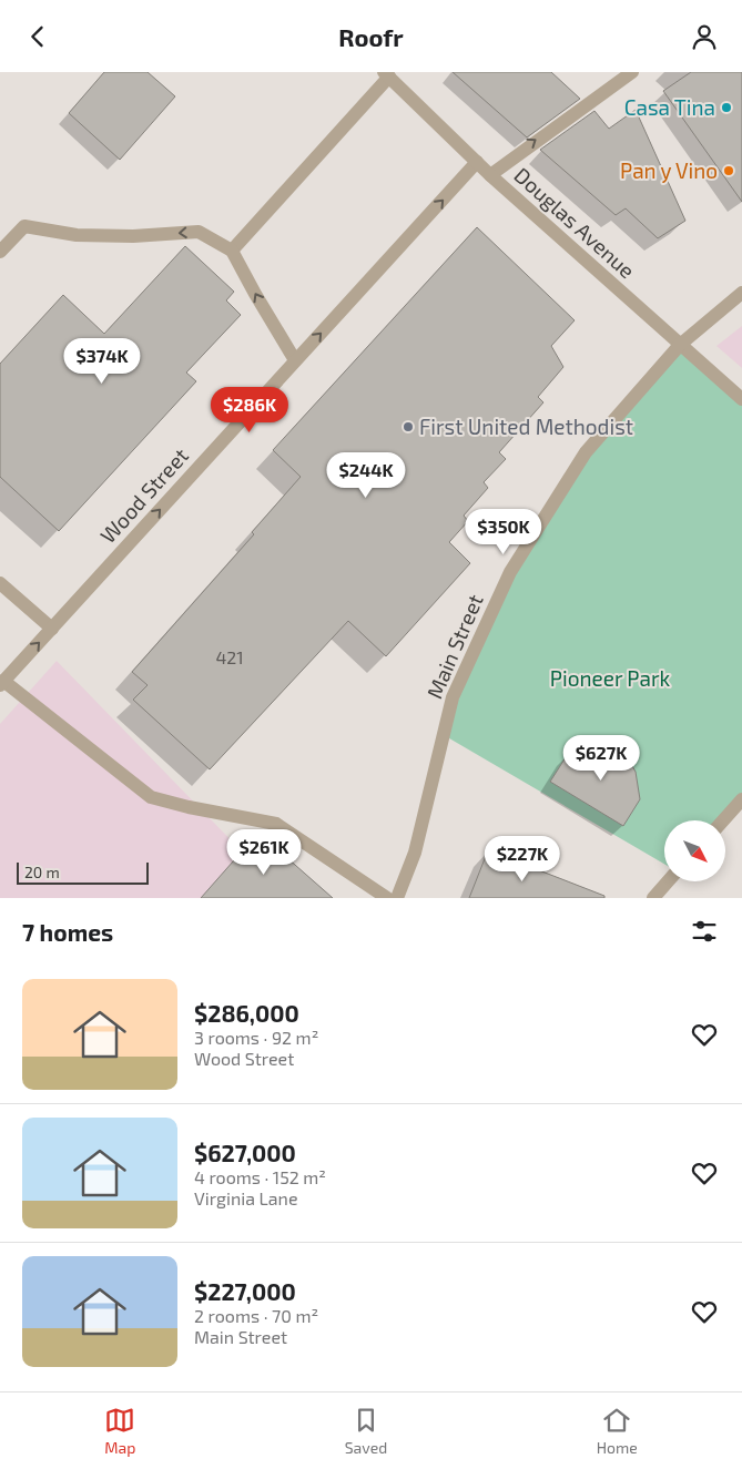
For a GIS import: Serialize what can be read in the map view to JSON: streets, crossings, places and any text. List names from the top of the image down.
{
  "streets": {
    "street": ["Douglas Avenue", "Wood Street", "Main Street"]
  },
  "crossings": [
    ["Douglas Avenue", "Wood Street"],
    ["Douglas Avenue", "Main Street"]
  ],
  "one_way": ["Wood Street"],
  "parks": ["Pioneer Park"],
  "places": ["Casa Tina", "Pan y Vino", "First United Methodist"],
  "house_numbers": ["421"],
  "scale_bar": "20 m",
  "north": "bottom right",
  "page": {
    "header": "Roofr",
    "price": [
      "$374K",
      "$286K",
      "$244K",
      "$350K",
      "$627K",
      "$261K",
      "$227K"
    ],
    "scale": "20 m",
    "heading": "7 homes",
    "list": [
      {
        "name": "$286,000",
        "note": "3 rooms · 92 m² · Wood Street"
      },
      {
        "name": "$627,000",
        "note": "4 rooms · 152 m² · Virginia Lane"
      },
      {
        "name": "$227,000",
        "note": "2 rooms · 70 m² · Main Street"
      }
    ],
    "tabs": ["Map", "Saved", "Home"]
  }
}
